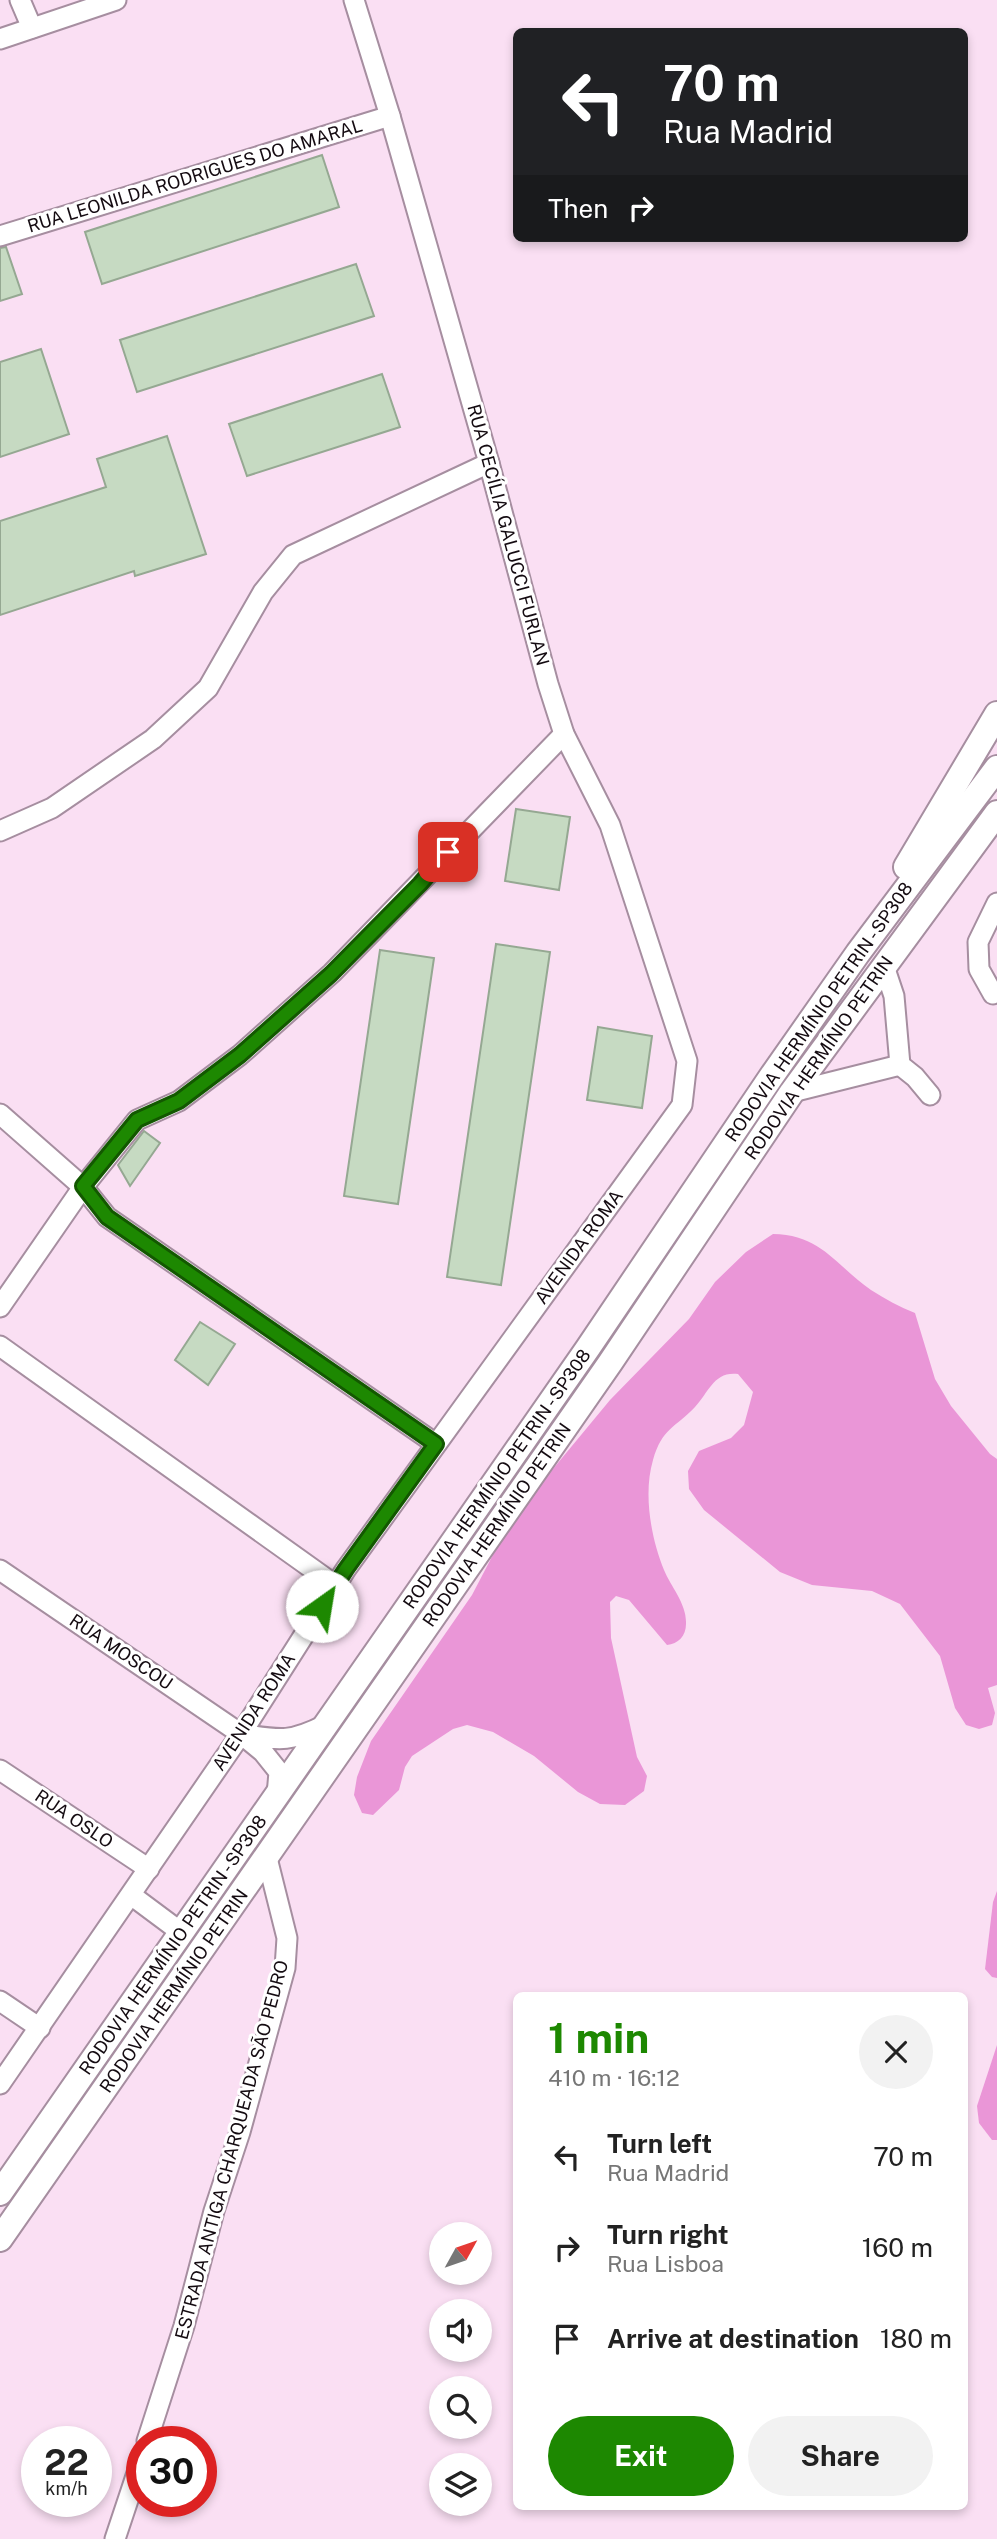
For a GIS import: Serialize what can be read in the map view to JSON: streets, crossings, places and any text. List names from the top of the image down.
{
  "streets": {
    "main road": ["RODOVIA HERMÍNIO PETRIN - SP308", "RODOVIA HERMÍNIO PETRIN"],
    "street": [
      "RUA LEONILDA RODRIGUES DO AMARAL",
      "RUA CECÍLIA GALUCCI FURLAN",
      "AVENIDA ROMA",
      "RUA MOSCOU",
      "RUA OSLO",
      "ESTRADA ANTIGA CHARQUEADA SÃO PEDRO"
    ]
  },
  "crossings": [
    ["RUA LEONILDA RODRIGUES DO AMARAL", "RUA CECÍLIA GALUCCI FURLAN"],
    ["RUA CECÍLIA GALUCCI FURLAN", "AVENIDA ROMA"],
    ["RODOVIA HERMÍNIO PETRIN - SP308", "RUA MOSCOU"],
    ["RODOVIA HERMÍNIO PETRIN", "ESTRADA ANTIGA CHARQUEADA SÃO PEDRO"],
    ["AVENIDA ROMA", "RUA MOSCOU"],
    ["AVENIDA ROMA", "RUA OSLO"]
  ],
  "north": "top right",
  "page": {
    "turn": ["70 m", "Rua Madrid"],
    "then": "Then",
    "heading": ["1 min", "410 m · 16:12"],
    "list": [
      {
        "name": "Turn left",
        "note": "Rua Madrid",
        "value": "70 m"
      },
      {
        "name": "Turn right",
        "note": "Rua Lisboa",
        "value": "160 m"
      },
      {
        "name": "Arrive at destination",
        "value": "180 m"
      }
    ],
    "buttons": ["Exit", "Share"],
    "speed": "22 km/h",
    "limit": "30"
  }
}
